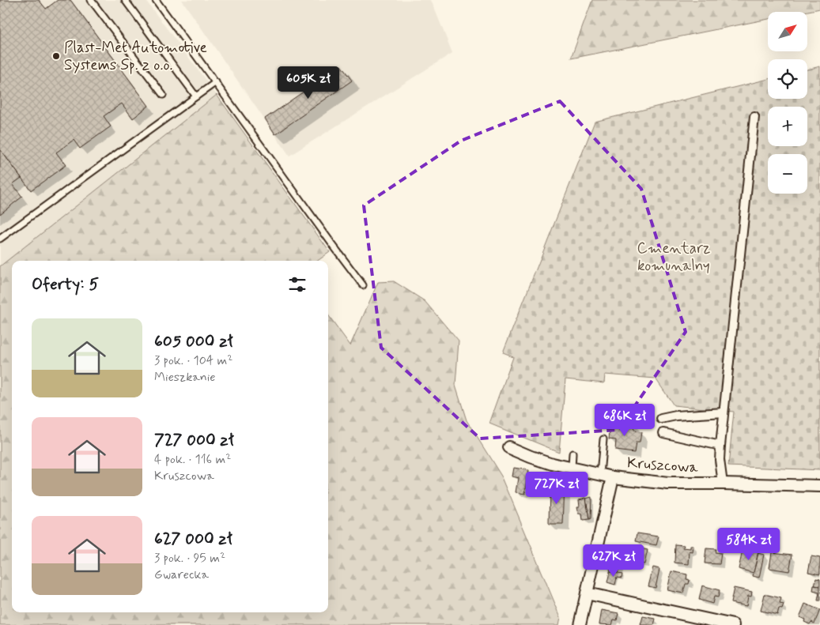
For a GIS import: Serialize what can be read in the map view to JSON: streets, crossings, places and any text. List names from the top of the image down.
{
  "streets": {
    "street": ["Kruszcowa"]
  },
  "parks": ["Cmentarz komunalny"],
  "places": ["Plast-Met Automotive Systems Sp. z o.o."],
  "north": "top right",
  "page": {
    "map_buttons": ["+", "−"],
    "price": [
      "605K zł",
      "686K zł",
      "727K zł",
      "584K zł",
      "627K zł"
    ],
    "heading": "Oferty: 5",
    "list": [
      {
        "name": "605 000 zł",
        "note": "3 pok. · 104 m² · Mieszkanie"
      },
      {
        "name": "727 000 zł",
        "note": "4 pok. · 116 m² · Kruszcowa"
      },
      {
        "name": "627 000 zł",
        "note": "3 pok. · 95 m² · Gwarecka"
      }
    ]
  }
}
